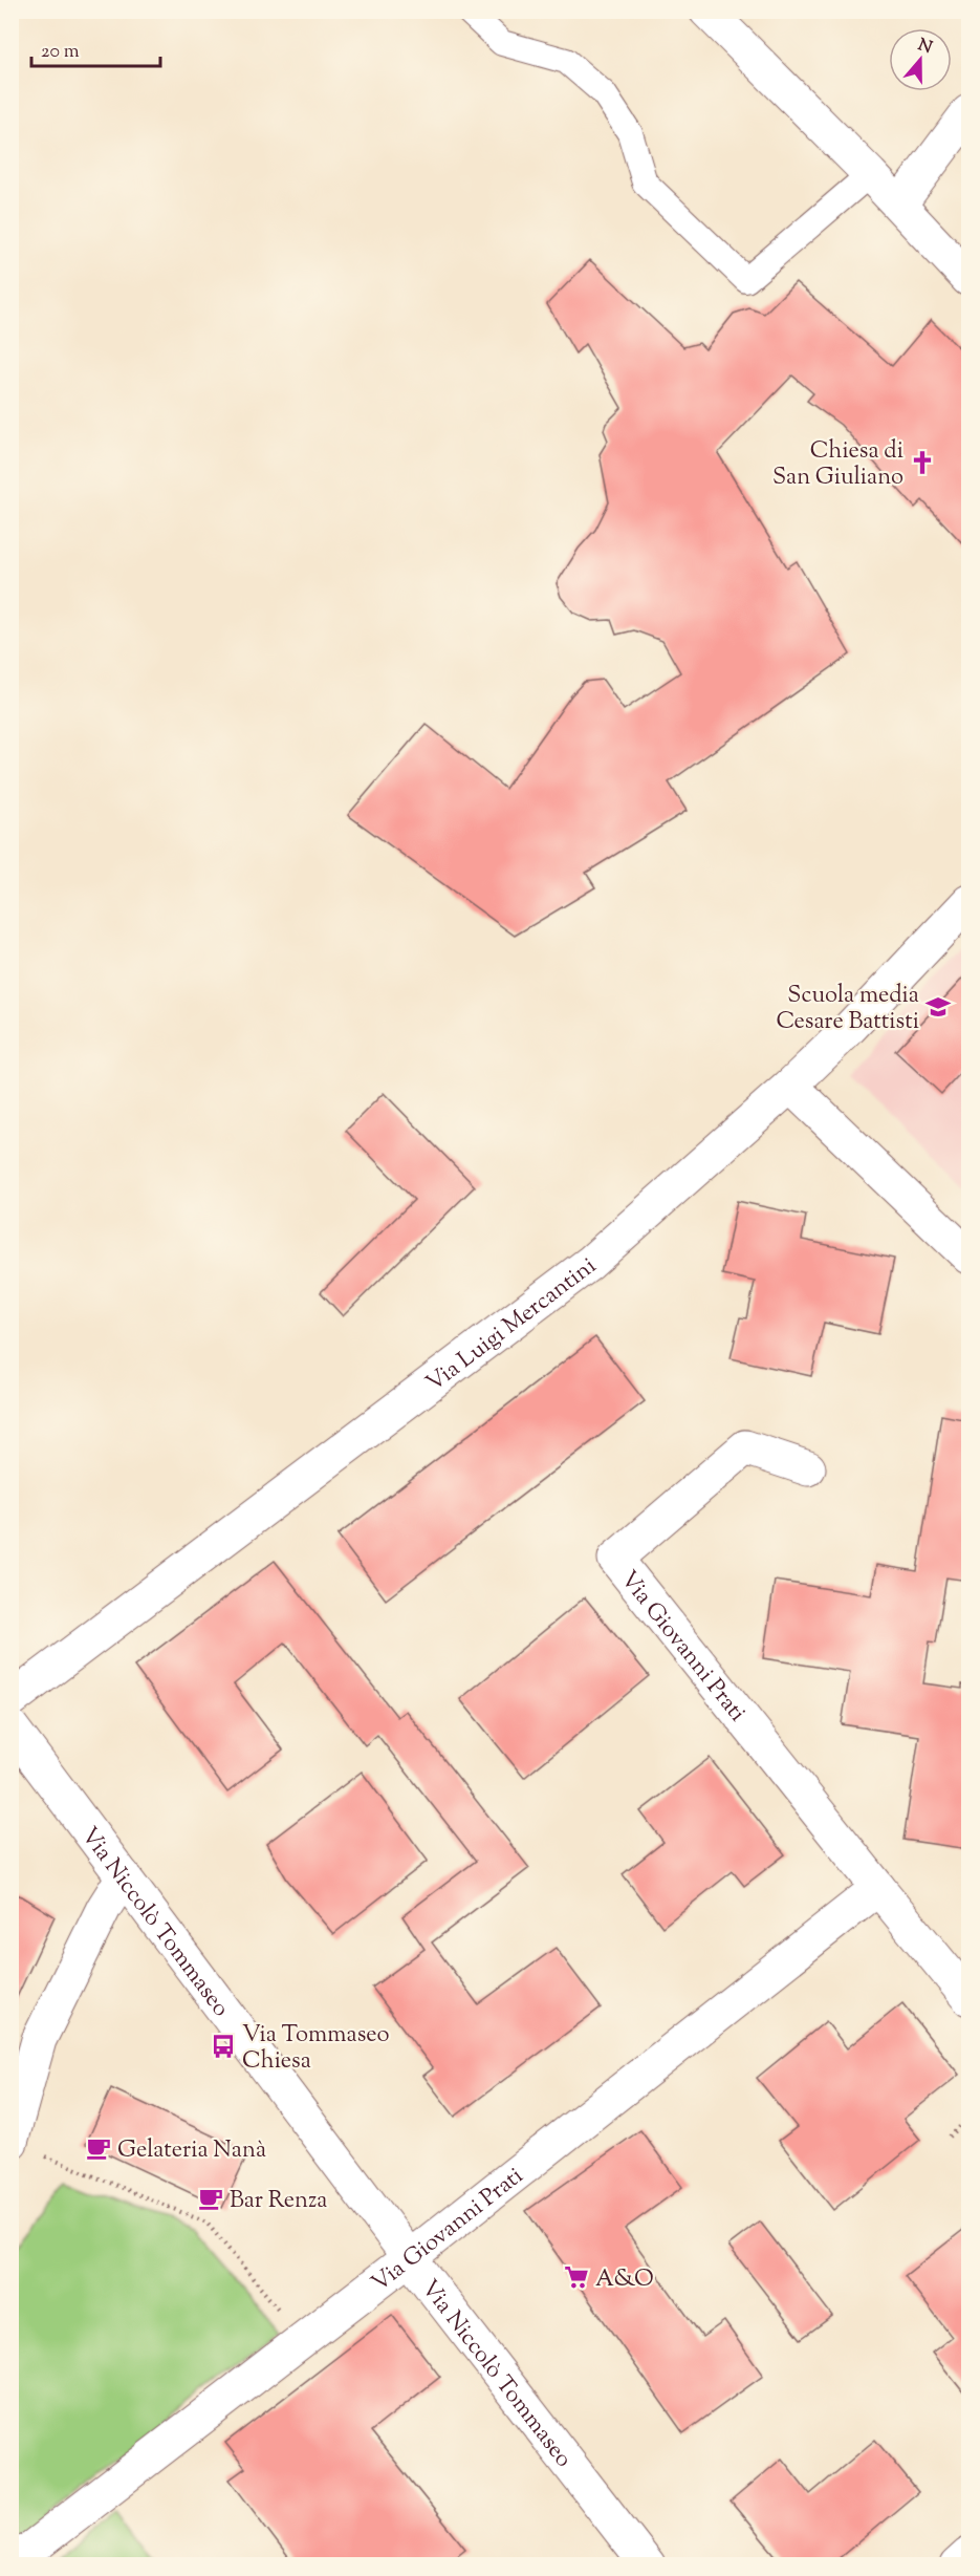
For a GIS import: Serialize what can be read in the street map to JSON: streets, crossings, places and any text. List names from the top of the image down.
{
  "streets": {
    "street": ["Via Luigi Mercantini", "Via Giovanni Prati", "Via Niccolò Tommaseo"]
  },
  "crossings": [
    ["Via Giovanni Prati", "Via Niccolò Tommaseo"]
  ],
  "places": {
    "church": ["Chiesa di San Giuliano"],
    "school or university": ["Scuola media Cesare Battisti"],
    "bus stop": ["Via Tommaseo Chiesa"],
    "cafe": ["Gelateria Nanà", "Bar Renza"],
    "supermarket": ["A&O"]
  },
  "scale_bar": "20 m",
  "north": "top"
}
